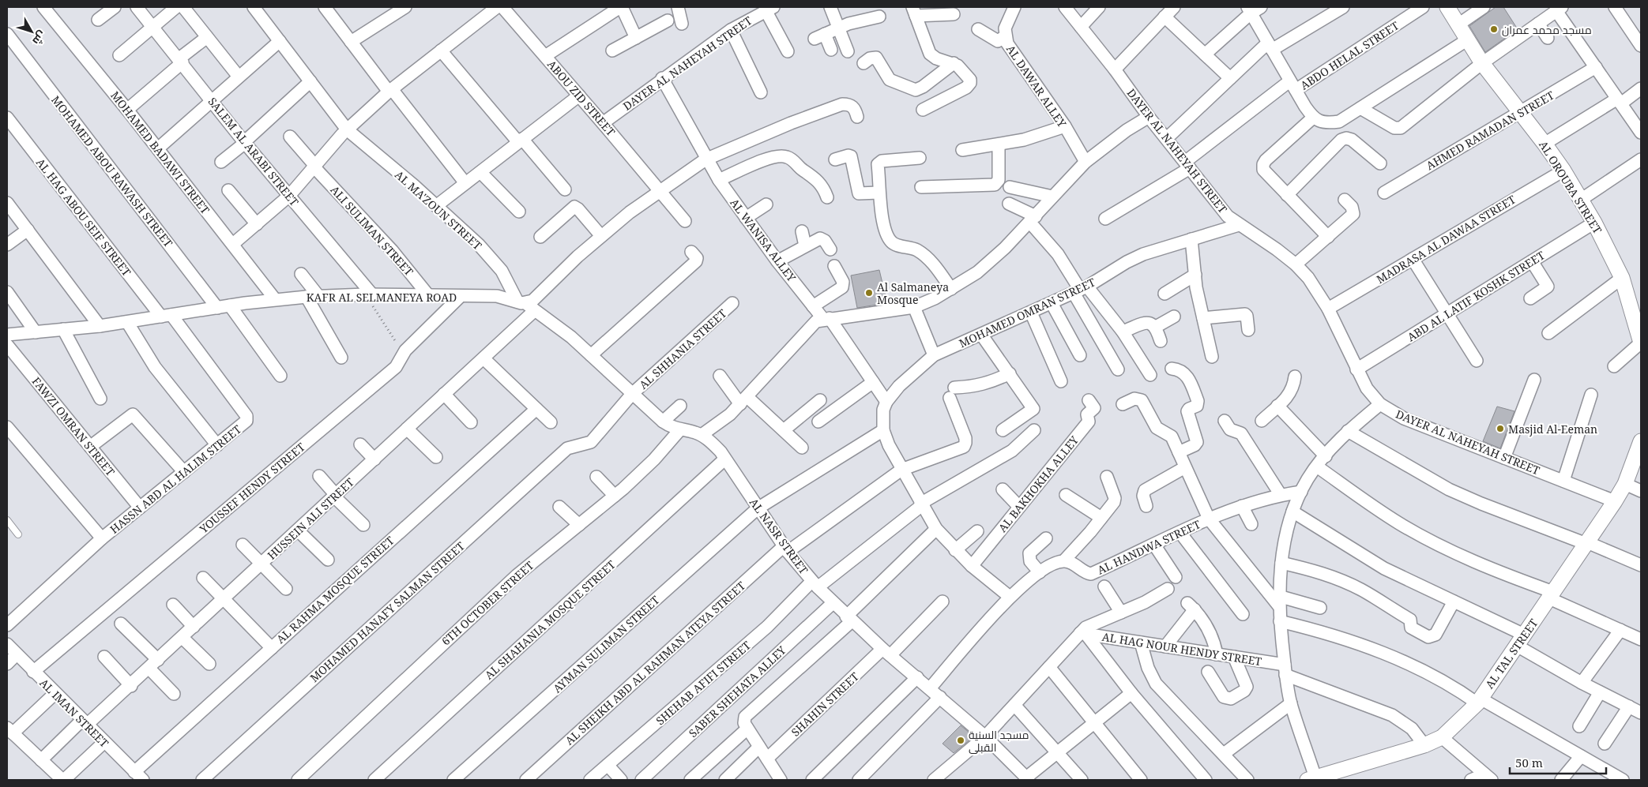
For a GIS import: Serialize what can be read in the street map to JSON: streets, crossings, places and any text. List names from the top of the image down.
{
  "streets": {
    "street": [
      "ABDO HELAL STREET",
      "DAYER AL NAHEYAH STREET",
      "AL DAWAR ALLEY",
      "ABOU ZID STREET",
      "AHMED RAMADAN STREET",
      "SALEM AL ARABI STREET",
      "MOHAMED BADAWI STREET",
      "MOHAMED ABOU RAWASH STREET",
      "AL OROUBA STREET",
      "AL MA'ZOUN STREET",
      "AL HAG ABOU SEIF STREET",
      "ALI SULIMAN STREET",
      "MADRASA AL DAWAA STREET",
      "AL WANISA ALLEY",
      "ABD AL LATIF KOSHK STREET",
      "KAFR AL SELMANEYA ROAD",
      "MOHAMED OMRAN STREET",
      "AL SHHANIA STREET",
      "FAWZI OMRAN STREET",
      "HASSN ABD AL HALIM STREET",
      "AL BAKHOKHA ALLEY",
      "YOUSSEF HENDY STREET",
      "HUSSEIN ALI STREET",
      "AL NASR STREET",
      "AL HANDWA STREET",
      "AL RAHMA MOSQUE STREET",
      "6TH OCTOBER STREET",
      "MOHAMED HANAFY SALMAN STREET",
      "AL SHAHANIA MOSQUE STREET",
      "AYMAN SULIMAN STREET",
      "AL HAG NOUR HENDY STREET",
      "AL TAL STREET",
      "AL SHEIKH ABD AL RAHMAN ATEYA STREET",
      "SHEHAB AFIFI STREET",
      "SABER SHEHATA ALLEY",
      "SHAHIN STREET",
      "AL IMAN STREET"
    ]
  },
  "crossings": [
    ["ABDO HELAL STREET", "DAYER AL NAHEYAH STREET"],
    ["DAYER AL NAHEYAH STREET", "ABOU ZID STREET"],
    ["DAYER AL NAHEYAH STREET", "MADRASA AL DAWAA STREET"],
    ["DAYER AL NAHEYAH STREET", "AL WANISA ALLEY"],
    ["DAYER AL NAHEYAH STREET", "ABD AL LATIF KOSHK STREET"],
    ["DAYER AL NAHEYAH STREET", "MOHAMED OMRAN STREET"],
    ["DAYER AL NAHEYAH STREET", "AL TAL STREET"],
    ["AHMED RAMADAN STREET", "AL OROUBA STREET"],
    ["SALEM AL ARABI STREET", "KAFR AL SELMANEYA ROAD"],
    ["MOHAMED BADAWI STREET", "KAFR AL SELMANEYA ROAD"],
    ["MOHAMED ABOU RAWASH STREET", "KAFR AL SELMANEYA ROAD"],
    ["AL OROUBA STREET", "MADRASA AL DAWAA STREET"],
    ["AL OROUBA STREET", "ABD AL LATIF KOSHK STREET"],
    ["AL MA'ZOUN STREET", "KAFR AL SELMANEYA ROAD"],
    ["AL MA'ZOUN STREET", "HUSSEIN ALI STREET"],
    ["AL MA'ZOUN STREET", "AL NASR STREET"],
    ["AL HAG ABOU SEIF STREET", "KAFR AL SELMANEYA ROAD"],
    ["AL HAG ABOU SEIF STREET", "HASSN ABD AL HALIM STREET"],
    ["ALI SULIMAN STREET", "KAFR AL SELMANEYA ROAD"],
    ["AL WANISA ALLEY", "MOHAMED OMRAN STREET"],
    ["KAFR AL SELMANEYA ROAD", "HASSN ABD AL HALIM STREET"],
    ["KAFR AL SELMANEYA ROAD", "YOUSSEF HENDY STREET"],
    ["KAFR AL SELMANEYA ROAD", "HUSSEIN ALI STREET"],
    ["KAFR AL SELMANEYA ROAD", "AL NASR STREET"],
    ["AL SHHANIA STREET", "AL NASR STREET"],
    ["AL SHHANIA STREET", "MOHAMED HANAFY SALMAN STREET"],
    ["FAWZI OMRAN STREET", "HASSN ABD AL HALIM STREET"],
    ["YOUSSEF HENDY STREET", "AL IMAN STREET"],
    ["HUSSEIN ALI STREET", "AL NASR STREET"],
    ["HUSSEIN ALI STREET", "AL IMAN STREET"],
    ["AL NASR STREET", "6TH OCTOBER STREET"],
    ["AL NASR STREET", "AL SHAHANIA MOSQUE STREET"],
    ["AL NASR STREET", "AYMAN SULIMAN STREET"],
    ["AL NASR STREET", "AL SHEIKH ABD AL RAHMAN ATEYA STREET"],
    ["AL NASR STREET", "SHEHAB AFIFI STREET"],
    ["AL NASR STREET", "SABER SHEHATA ALLEY"],
    ["AL NASR STREET", "SHAHIN STREET"],
    ["AL RAHMA MOSQUE STREET", "AL IMAN STREET"],
    ["AL HAG NOUR HENDY STREET", "AL TAL STREET"]
  ],
  "places": [
    "مسجد محمد عمران",
    "Al Salmaneya Mosque",
    "Masjid Al-Eeman",
    "مسجد السنية القبلى"
  ],
  "scale_bar": "50 m",
  "north": "bottom right"
}
